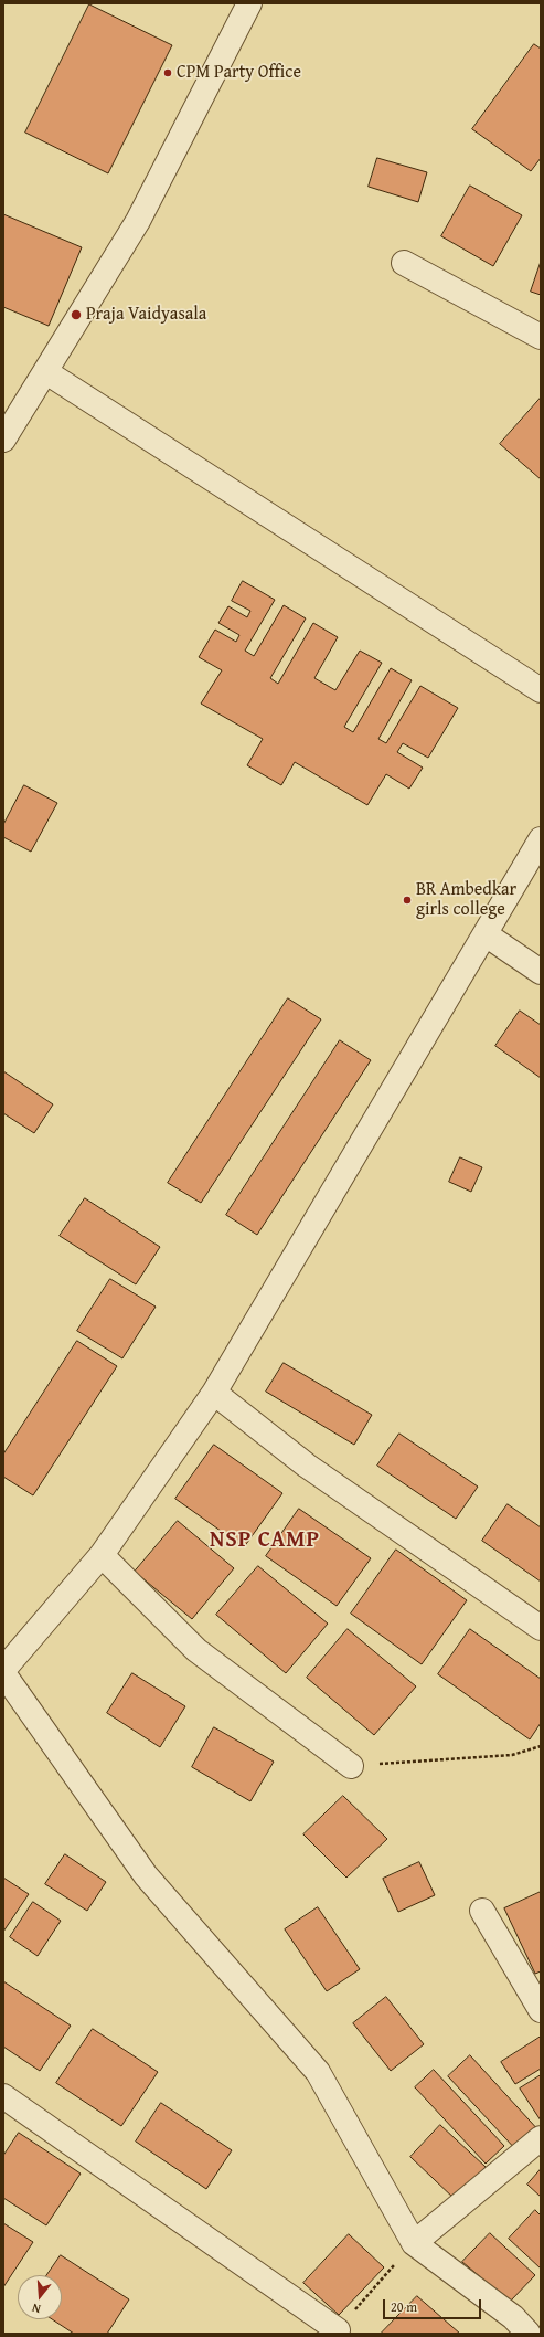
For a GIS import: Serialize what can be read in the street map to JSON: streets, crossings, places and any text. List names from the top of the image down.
{
  "districts": ["NSP CAMP"],
  "places": ["CPM Party Office", "Praja Vaidyasala", "BR Ambedkar girls college"],
  "scale_bar": "20 m",
  "north": "bottom"
}
